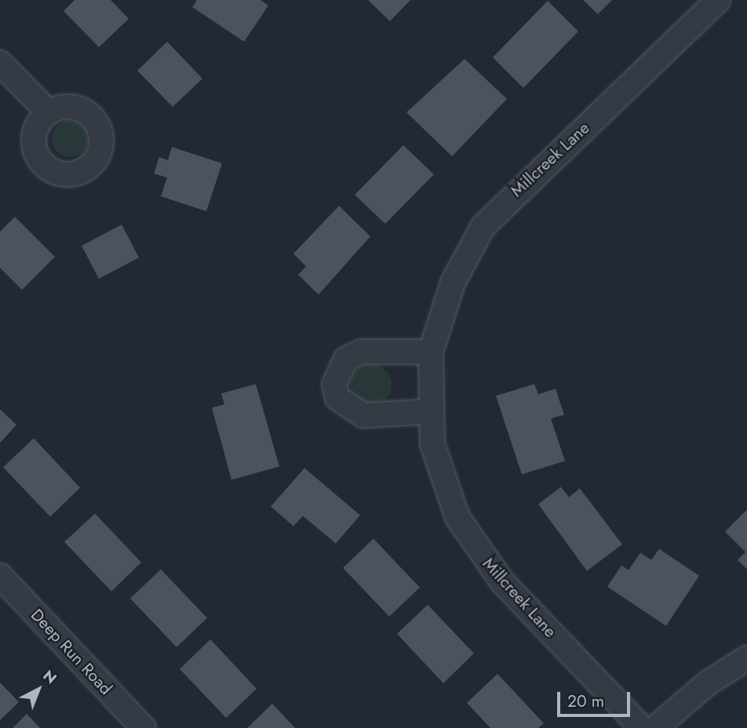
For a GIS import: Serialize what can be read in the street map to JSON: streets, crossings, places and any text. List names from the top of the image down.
{
  "streets": {
    "street": ["Millcreek Lane", "Deep Run Road"]
  },
  "scale_bar": "20 m",
  "north": "top right"
}
